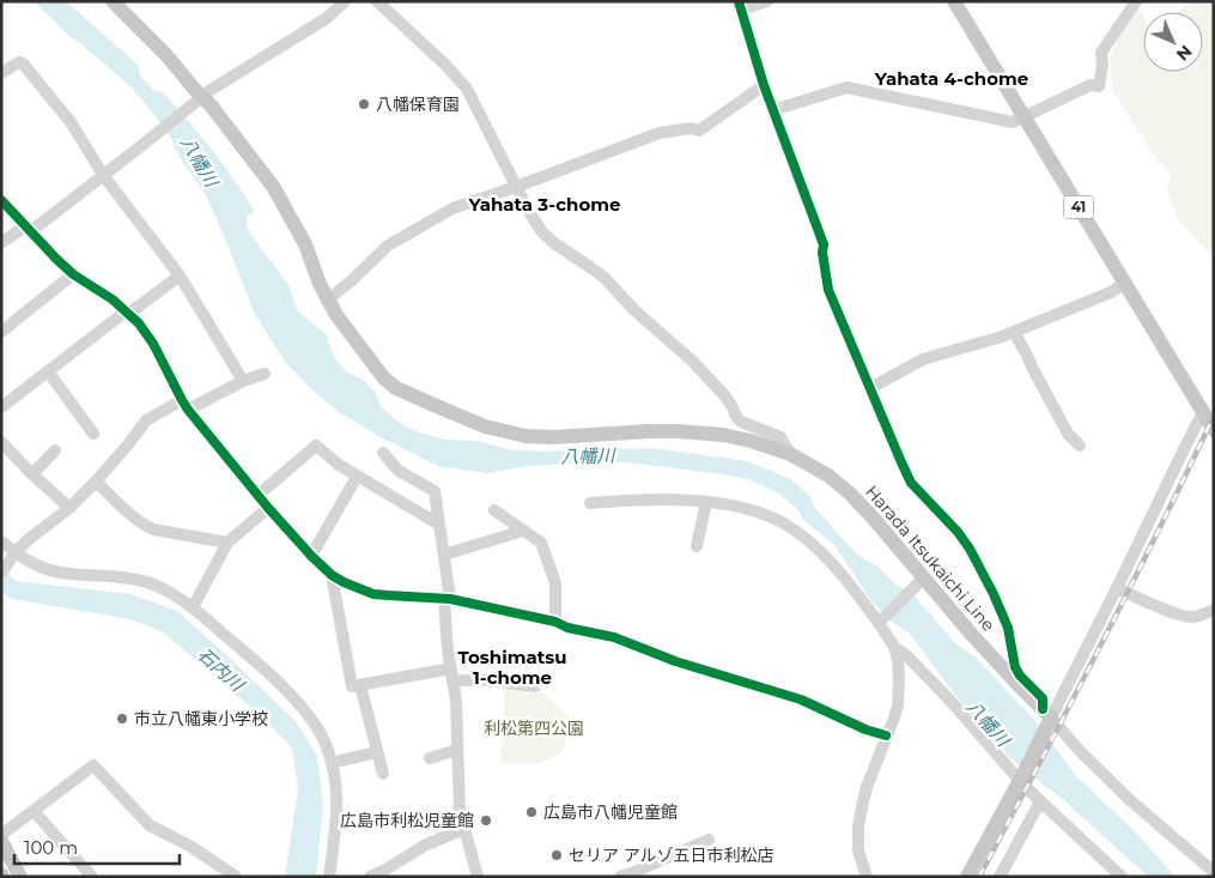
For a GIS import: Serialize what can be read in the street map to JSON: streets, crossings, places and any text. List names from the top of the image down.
{
  "streets": {
    "main road": ["41", "Harada Itsukaichi Line"]
  },
  "districts": ["Yahata 4-chome", "Yahata 3-chome", "Toshimatsu 1-chome"],
  "water": ["八幡川", "石内川"],
  "parks": ["利松第四公園"],
  "places": [
    "八幡保育園",
    "市立八幡東小学校",
    "広島市八幡児童館",
    "広島市利松児童館",
    "セリア アルゾ五日市利松店"
  ],
  "scale_bar": "100 m",
  "north": "bottom right"
}
